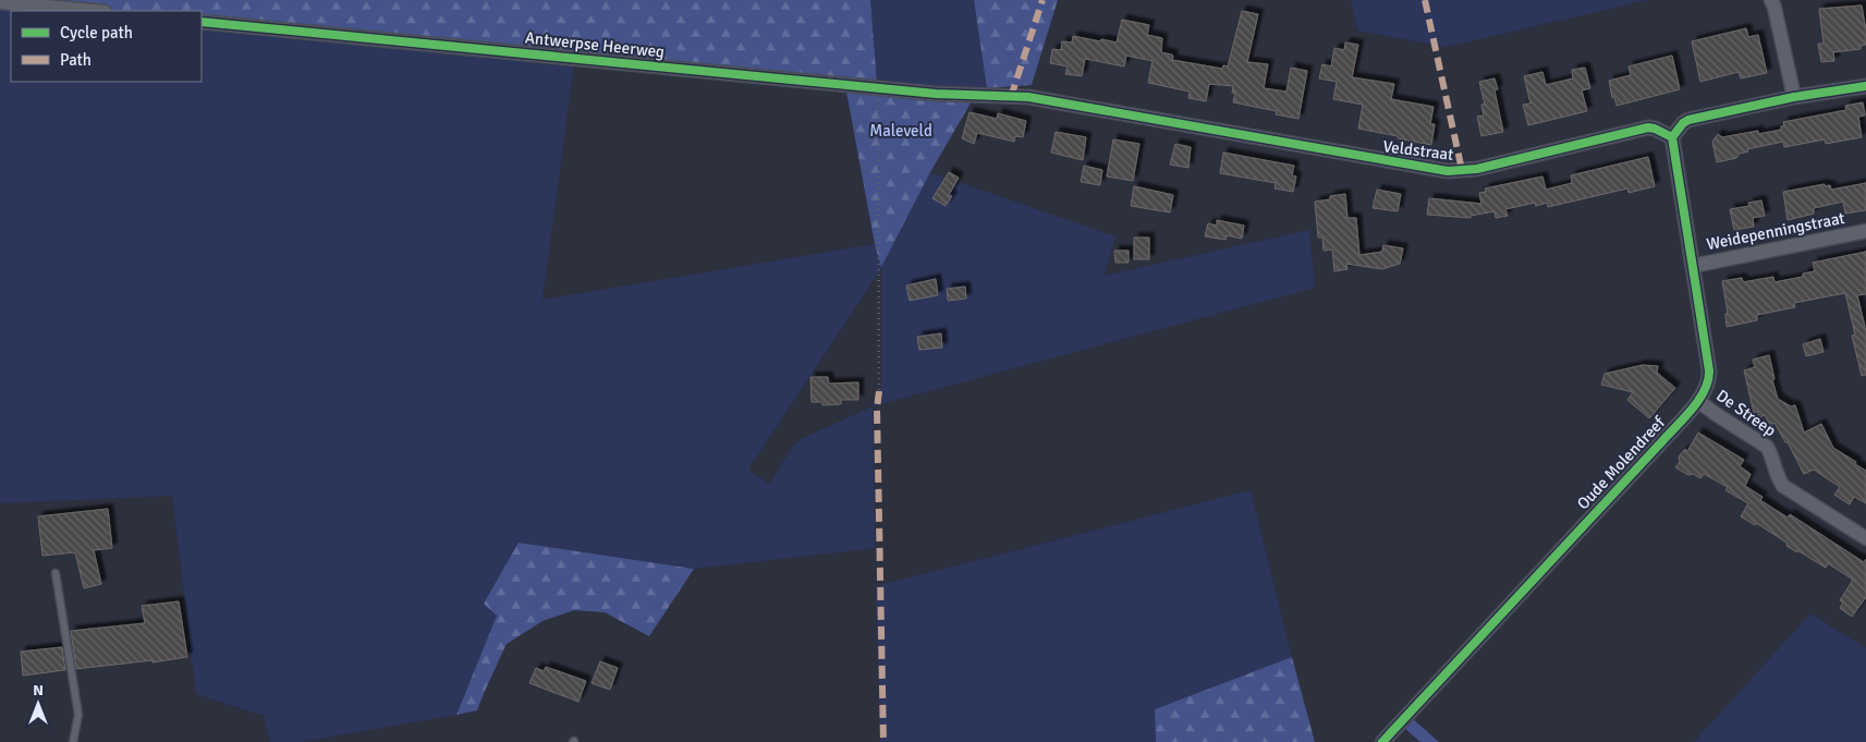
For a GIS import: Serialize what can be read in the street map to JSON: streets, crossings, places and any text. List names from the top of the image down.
{
  "streets": {
    "street": [
      "Antwerpse Heerweg",
      "Veldstraat",
      "Weidepenningstraat",
      "De Streep",
      "Oude Molendreef"
    ]
  },
  "crossings": [
    ["Antwerpse Heerweg", "Veldstraat"],
    ["Veldstraat", "Oude Molendreef"],
    ["Weidepenningstraat", "Oude Molendreef"],
    ["De Streep", "Oude Molendreef"]
  ],
  "parks": ["Maleveld"],
  "legend": ["Cycle path", "Path"],
  "north": "top"
}
